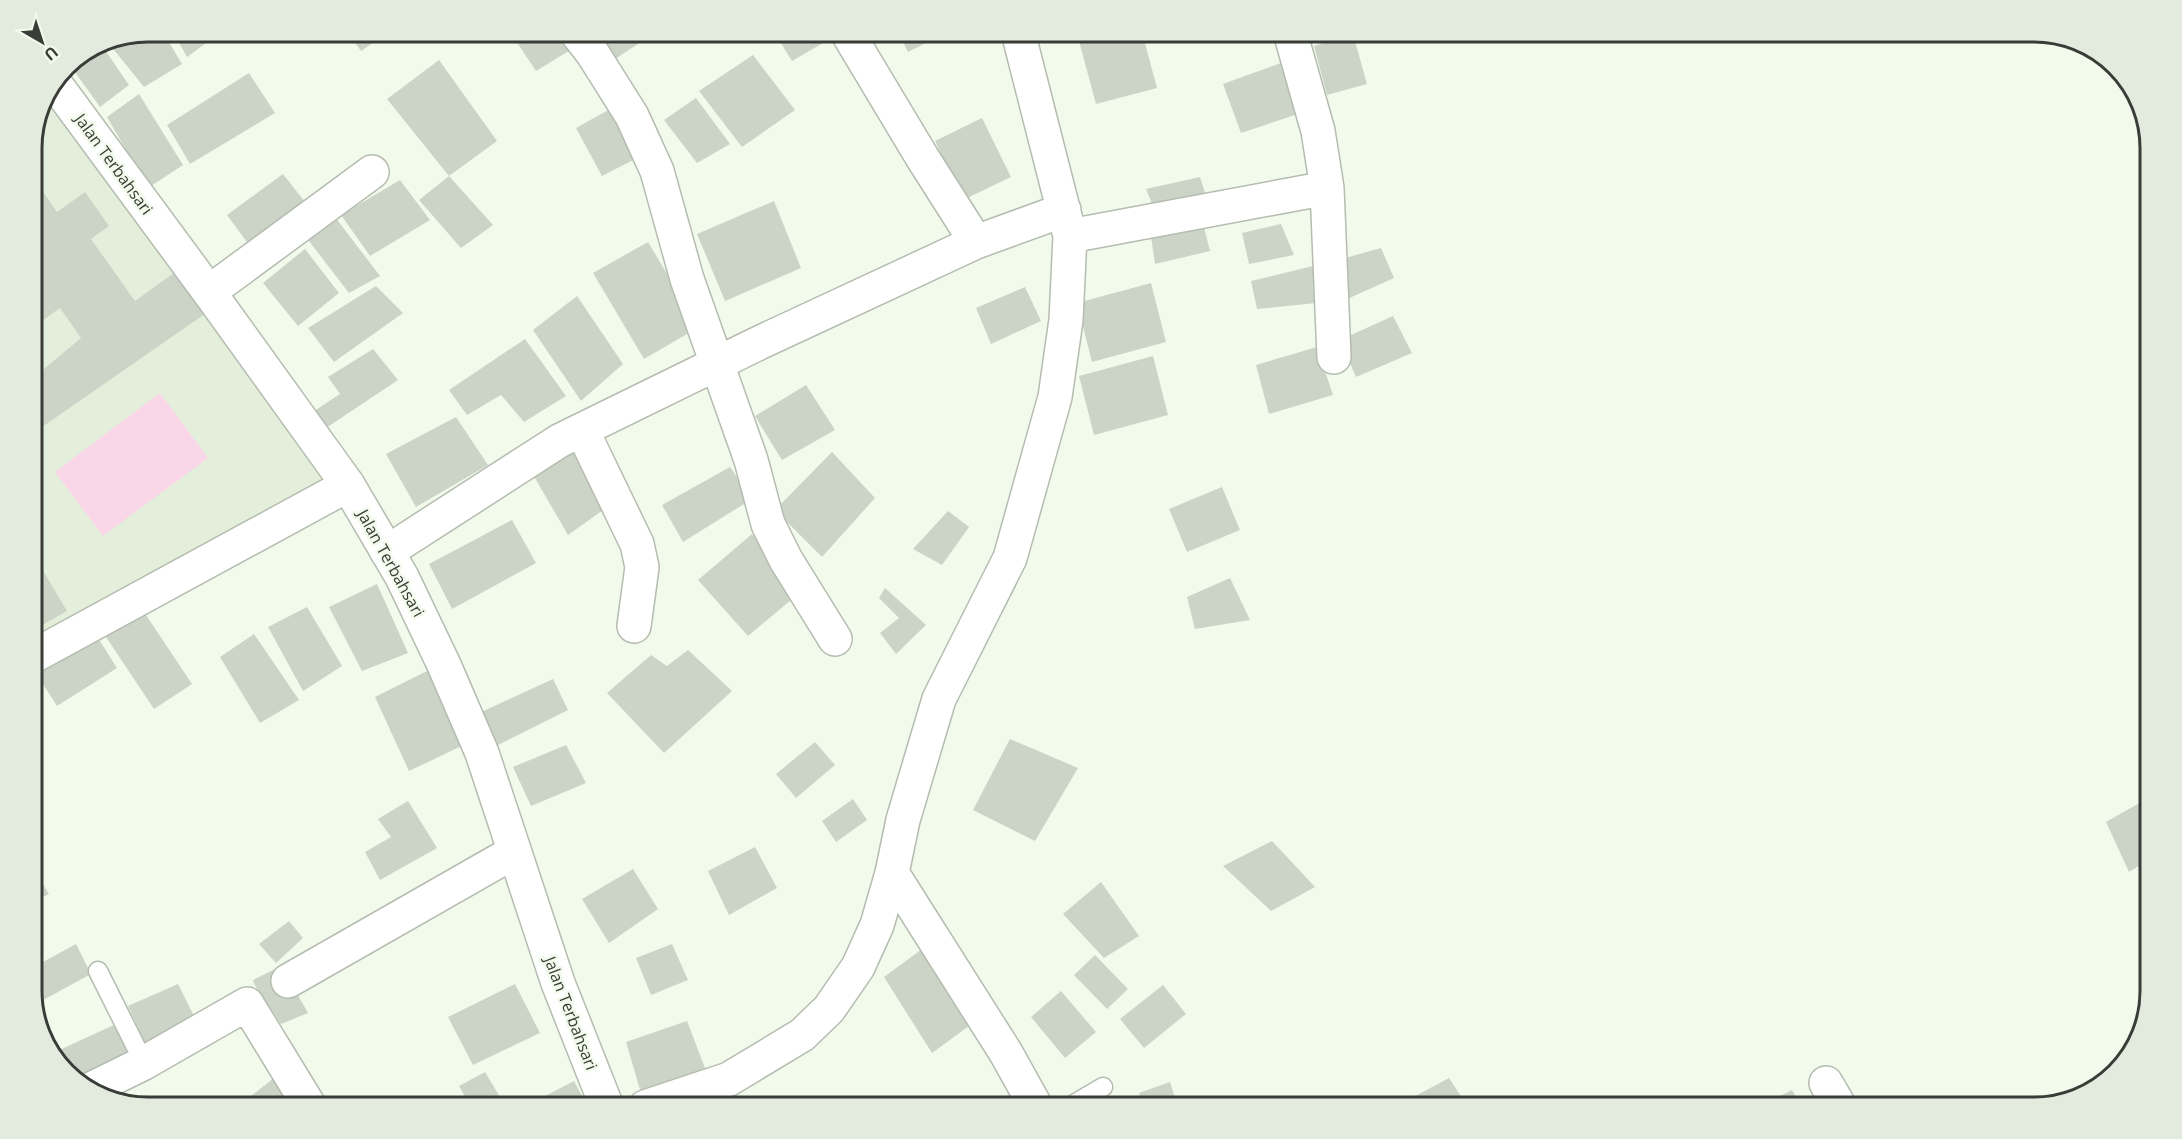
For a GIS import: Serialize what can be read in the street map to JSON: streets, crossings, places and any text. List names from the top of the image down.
{
  "streets": {
    "street": ["Jalan Terbahsari"]
  },
  "north": "bottom right"
}
